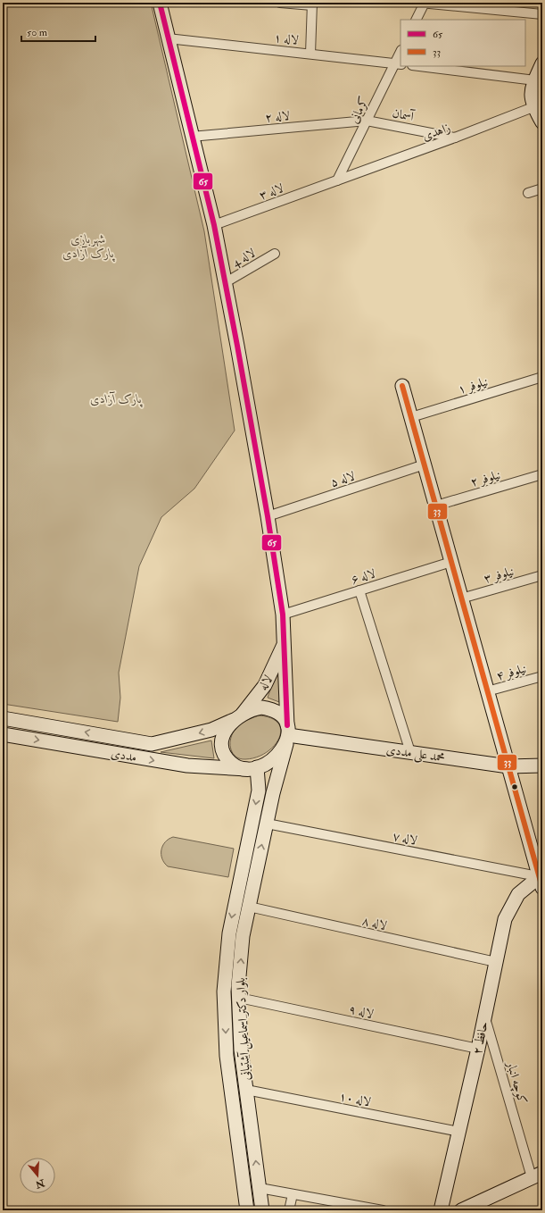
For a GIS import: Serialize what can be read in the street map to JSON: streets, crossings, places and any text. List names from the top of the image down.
{
  "streets": {
    "street": [
      "لاله ۱",
      "کرمانی",
      "آسمان",
      "لاله ۲",
      "زاهدی",
      "لاله ۳",
      "لاله 4",
      "نیلوفر ۱",
      "نیلوفر ۲",
      "لاله ۵",
      "نیلوفر ۳",
      "لاله ۶",
      "نیلوفر ۴",
      "لاله",
      "محمد علی مددی",
      "مددی",
      "لاله ۷",
      "لاله ۸",
      "لاله ۹",
      "بلوار دکتر اسماعیل آشتیانی",
      "حافظ ۲",
      "کوچه انبار",
      "لاله ۱۰"
    ]
  },
  "crossings": [
    ["لاله ۱", "کرمانی"],
    ["کرمانی", "آسمان"],
    ["کرمانی", "لاله ۲"],
    ["کرمانی", "زاهدی"],
    ["کرمانی", "لاله ۳"],
    ["آسمان", "لاله ۲"],
    ["آسمان", "زاهدی"],
    ["زاهدی", "لاله ۳"],
    ["لاله", "محمد علی مددی"],
    ["لاله", "مددی"],
    ["لاله", "بلوار دکتر اسماعیل آشتیانی"],
    ["محمد علی مددی", "مددی"],
    ["محمد علی مددی", "بلوار دکتر اسماعیل آشتیانی"],
    ["مددی", "بلوار دکتر اسماعیل آشتیانی"],
    ["لاله ۷", "بلوار دکتر اسماعیل آشتیانی"],
    ["لاله ۷", "حافظ ۲"],
    ["لاله ۸", "بلوار دکتر اسماعیل آشتیانی"],
    ["لاله ۸", "حافظ ۲"],
    ["لاله ۹", "بلوار دکتر اسماعیل آشتیانی"],
    ["لاله ۹", "حافظ ۲"],
    ["بلوار دکتر اسماعیل آشتیانی", "لاله ۱۰"],
    ["حافظ ۲", "کوچه انبار"],
    ["حافظ ۲", "لاله ۱۰"]
  ],
  "parks": ["شهربازی پارک آزادی", "پارک آزادی"],
  "lines": ["transit line 65", "transit line 33"],
  "legend": ["65", "33"],
  "scale_bar": "50 m",
  "north": "bottom"
}
